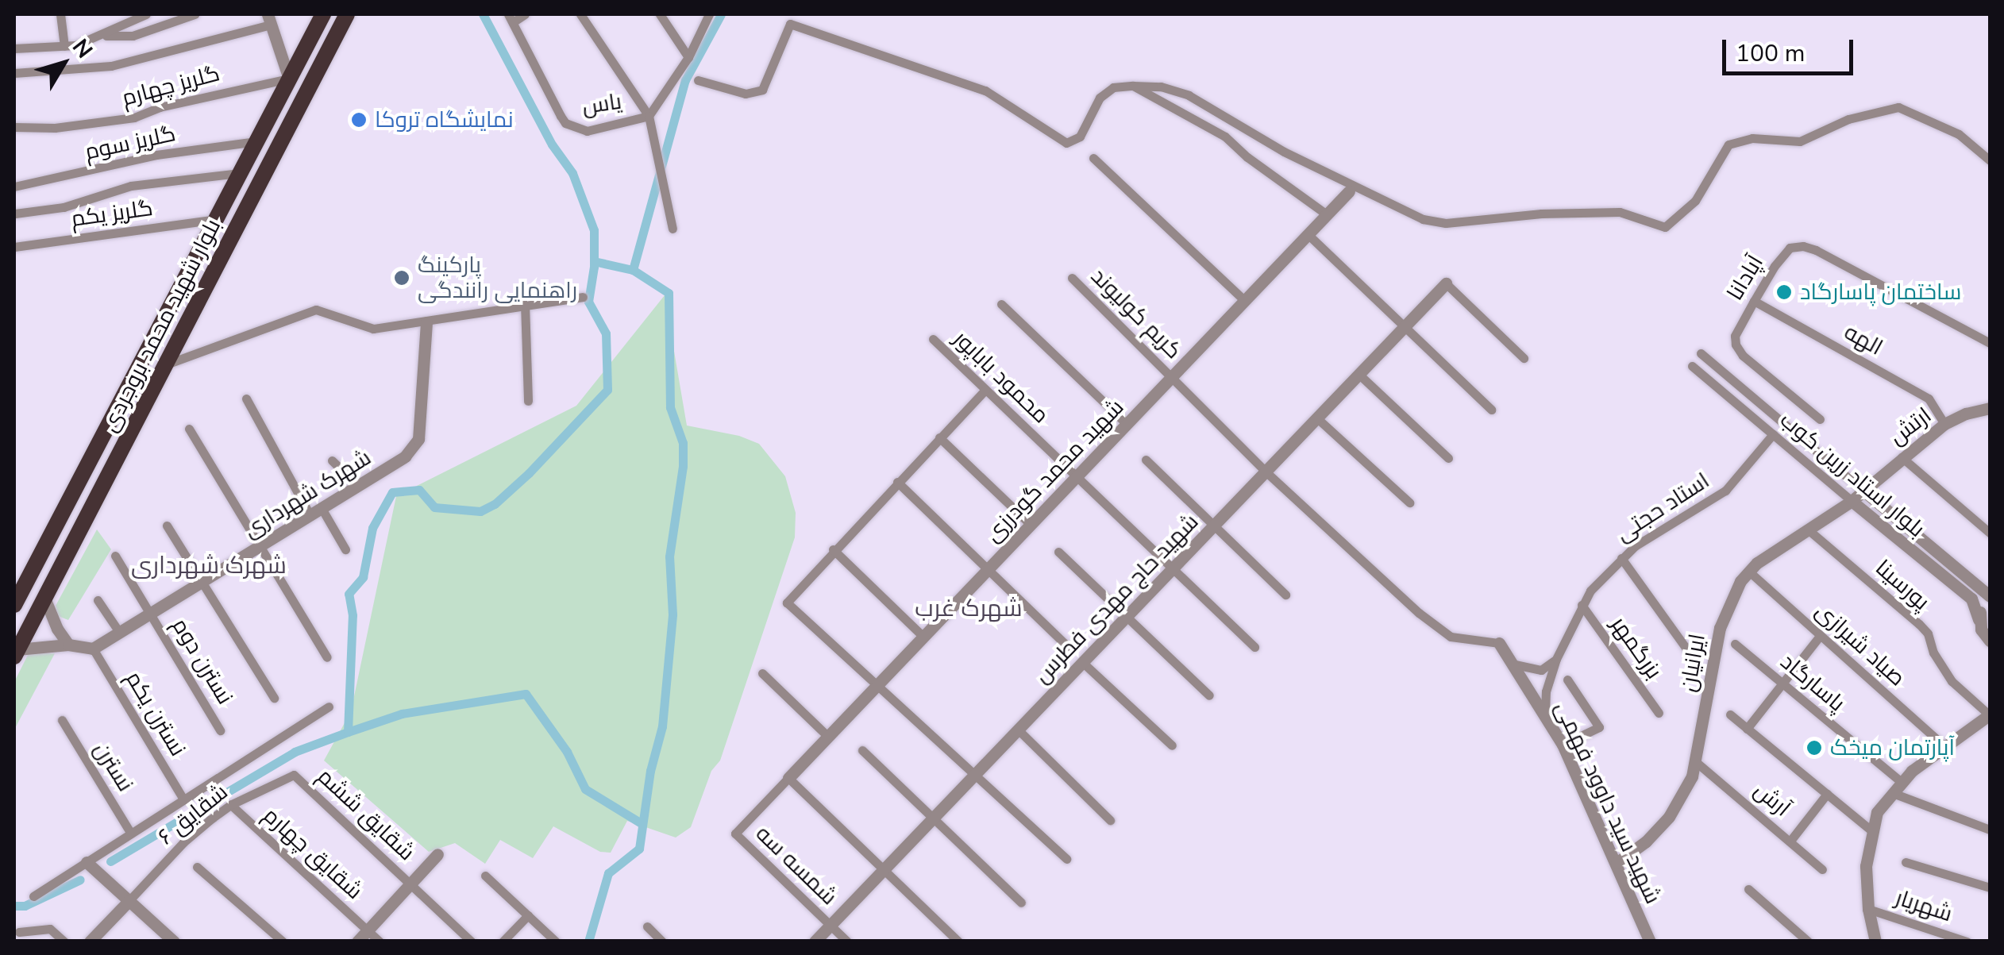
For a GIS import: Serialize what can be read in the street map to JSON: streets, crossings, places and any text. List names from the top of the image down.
{
  "streets": {
    "highway": ["بلوار شهید محمد بروجردی"],
    "street": [
      "گلریز چهارم",
      "یاس",
      "گلریز سوم",
      "گلریز یکم",
      "آپادانا",
      "کریم کولیوند",
      "الهه",
      "محمود باباپور",
      "ارتش",
      "شهید محمد گودرزی",
      "بلوار استاد زرین کوب",
      "شهرک شهرداری",
      "استاد حجتی",
      "پورسینا",
      "شهید حاج مهدی فطرس",
      "صیاد شیرازی",
      "بزرگمهر",
      "نسترن دوم",
      "ایرانیان",
      "پاسارگاد",
      "نسترن یکم",
      "نسترن",
      "آرش",
      "شهید سید داوود فهمی",
      "شقایق ۶",
      "شقایق ششم",
      "شقایق چهارم",
      "شمسه سه",
      "شهریار"
    ]
  },
  "crossings": [
    ["گلریز چهارم", "بلوار شهید محمد بروجردی"],
    ["گلریز سوم", "بلوار شهید محمد بروجردی"],
    ["گلریز یکم", "بلوار شهید محمد بروجردی"],
    ["آپادانا", "الهه"],
    ["کریم کولیوند", "شهید محمد گودرزی"],
    ["کریم کولیوند", "شهید حاج مهدی فطرس"],
    ["کریم کولیوند", "شهید سید داوود فهمی"],
    ["الهه", "ارتش"],
    ["محمود باباپور", "شهید محمد گودرزی"],
    ["محمود باباپور", "شهید حاج مهدی فطرس"],
    ["ارتش", "بلوار استاد زرین کوب"],
    ["ارتش", "ایرانیان"],
    ["شهید محمد گودرزی", "شمسه سه"],
    ["بلوار استاد زرین کوب", "استاد حجتی"],
    ["بلوار استاد زرین کوب", "ایرانیان"],
    ["شهرک شهرداری", "نسترن دوم"],
    ["شهرک شهرداری", "نسترن یکم"],
    ["استاد حجتی", "بزرگمهر"],
    ["استاد حجتی", "شهید سید داوود فهمی"],
    ["پورسینا", "ایرانیان"],
    ["شهید حاج مهدی فطرس", "شمسه سه"],
    ["صیاد شیرازی", "ایرانیان"],
    ["ایرانیان", "آرش"],
    ["ایرانیان", "شهید سید داوود فهمی"],
    ["شقایق ۶", "شقایق ششم"],
    ["شقایق ۶", "شقایق چهارم"]
  ],
  "districts": ["شهرک شهرداری", "شهرک غرب"],
  "places": [
    "نمایشگاه تروکا",
    "پارکینگ راهنمایی رانندگی",
    "ساختمان پاسارگاد",
    "آپارتمان میخک"
  ],
  "scale_bar": "100 m",
  "north": "top right"
}
